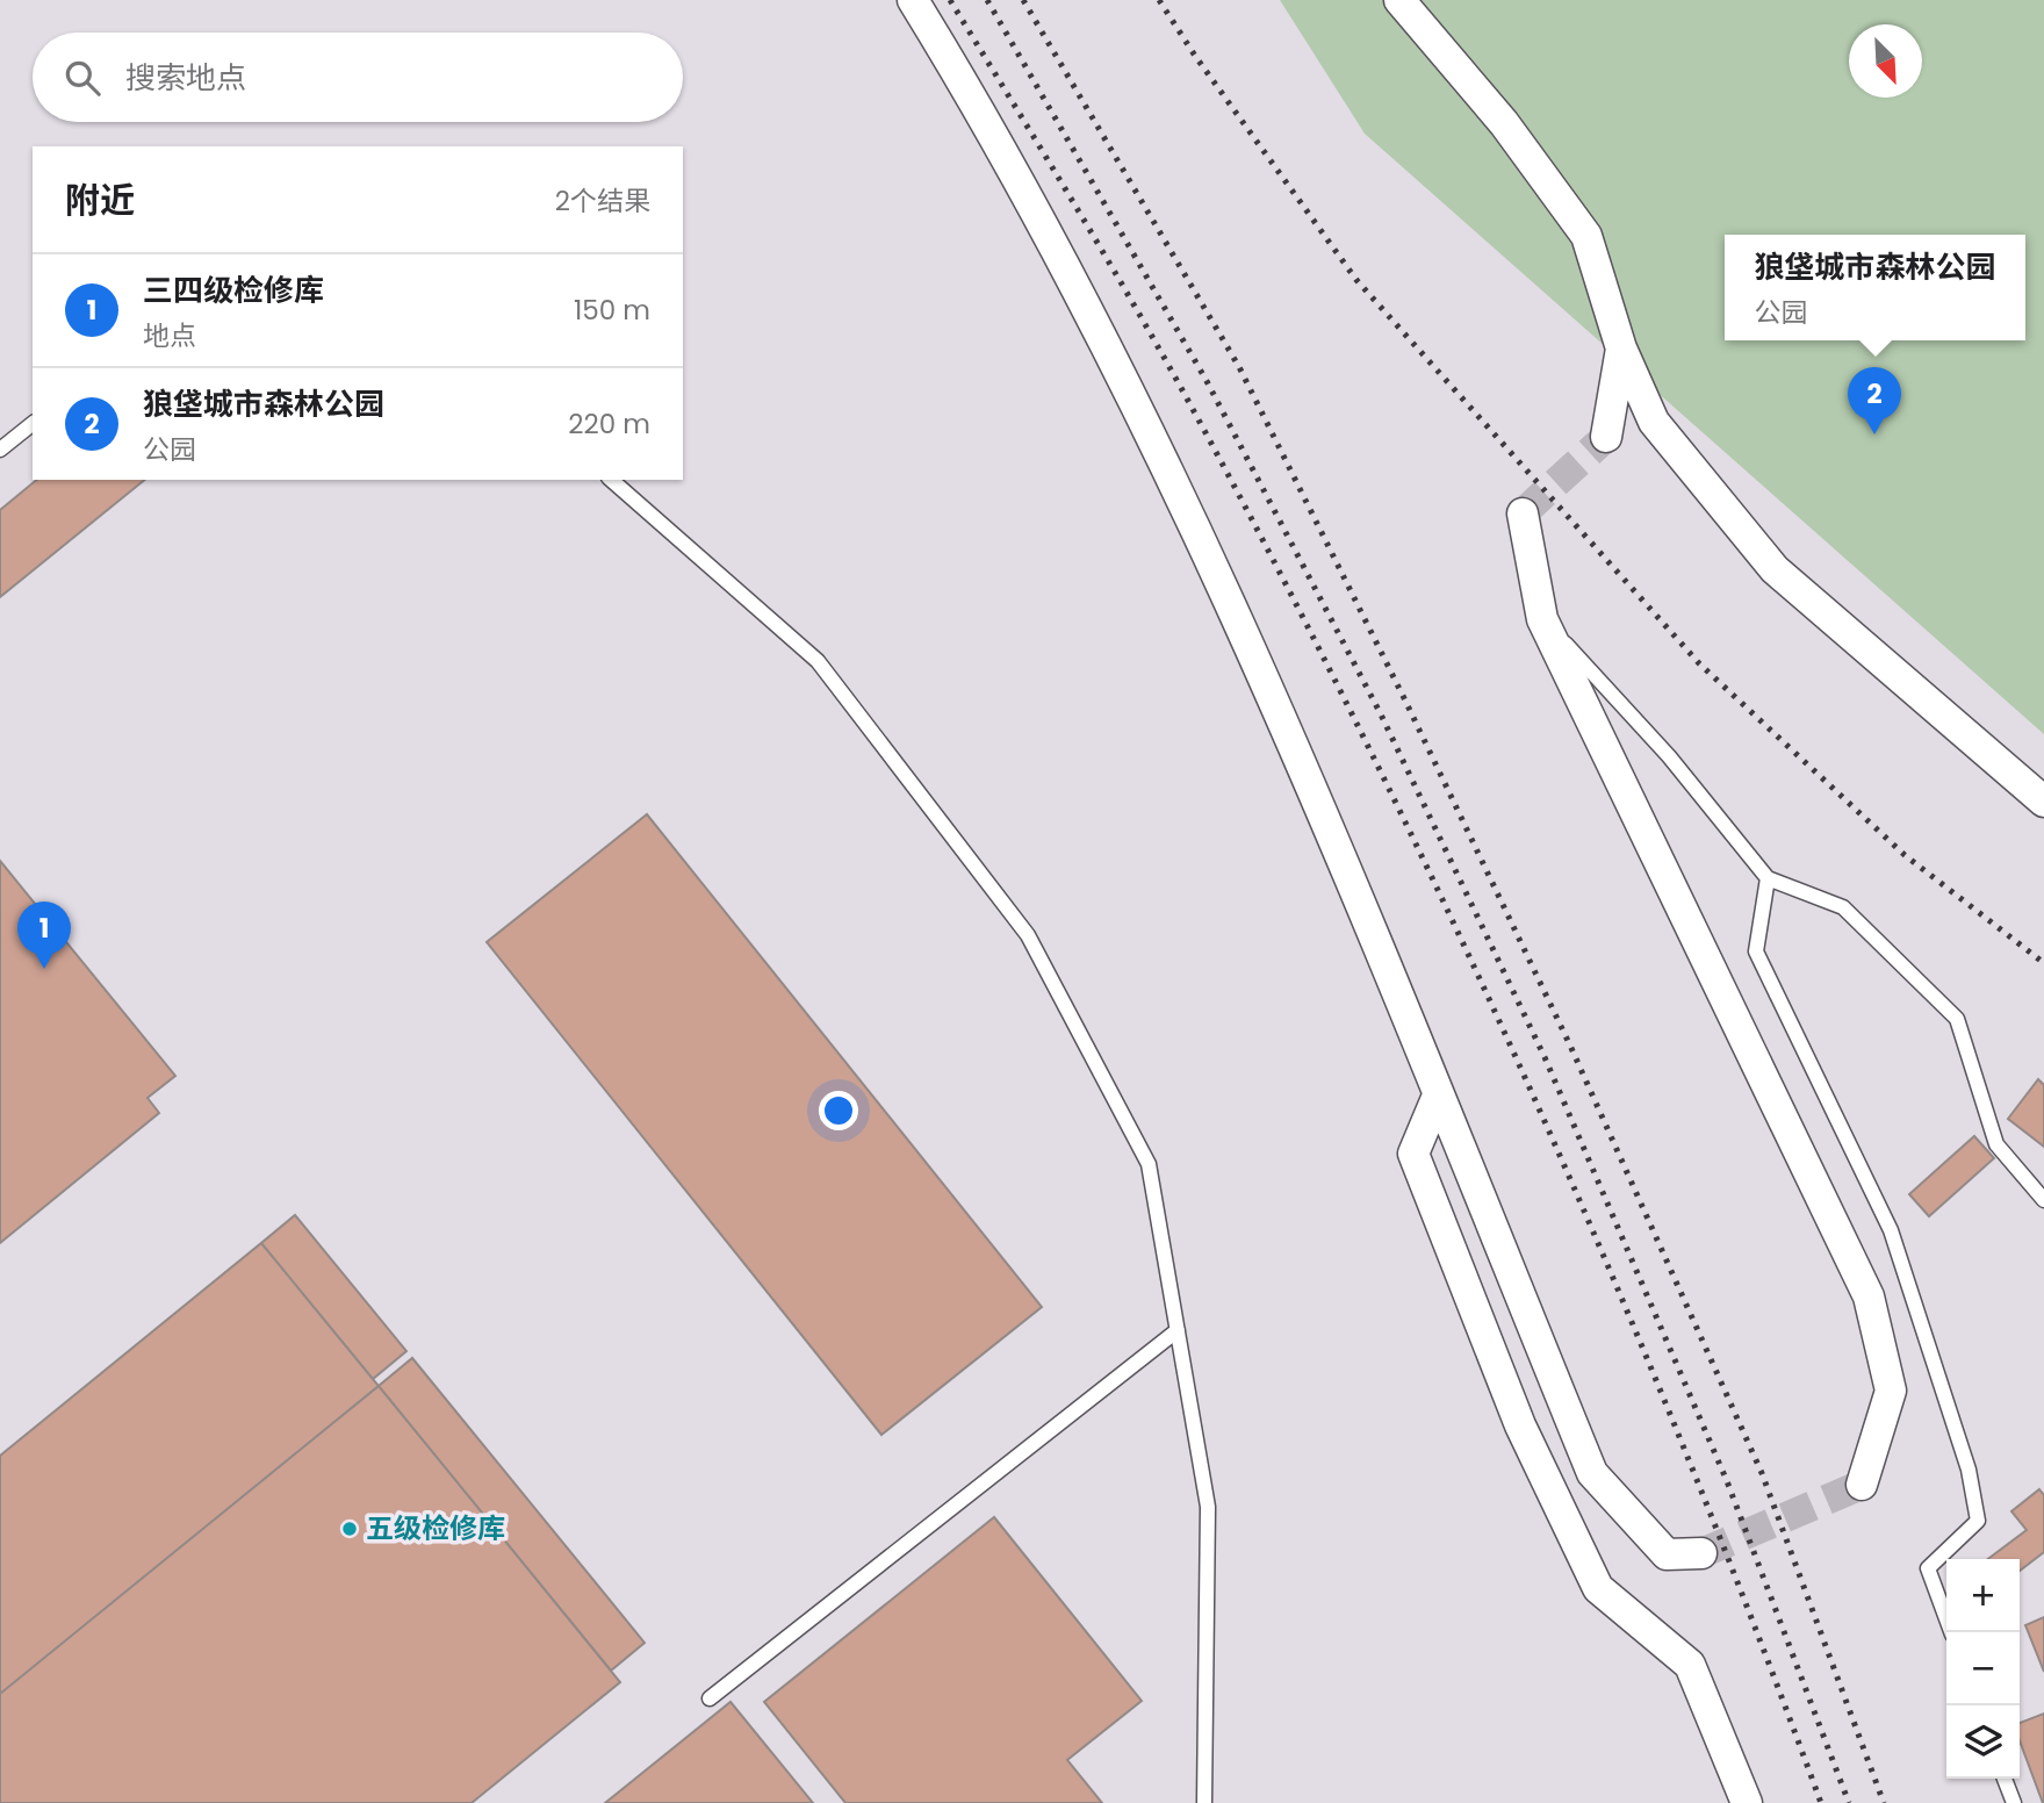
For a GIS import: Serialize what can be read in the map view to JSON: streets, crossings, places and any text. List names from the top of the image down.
{
  "places": ["五级检修库"],
  "north": "bottom right",
  "page": {
    "search": "搜索地点",
    "heading": ["附近", "2个结果"],
    "popup": ["狼垡城市森林公园", "公园"],
    "list": [
      {
        "mark": "1",
        "name": "三四级检修库",
        "note": "地点",
        "value": "150 m"
      },
      {
        "mark": "2",
        "name": "狼垡城市森林公园",
        "note": "公园",
        "value": "220 m"
      }
    ],
    "pins": ["2", "1"],
    "map_buttons": ["+", "−"]
  }
}
